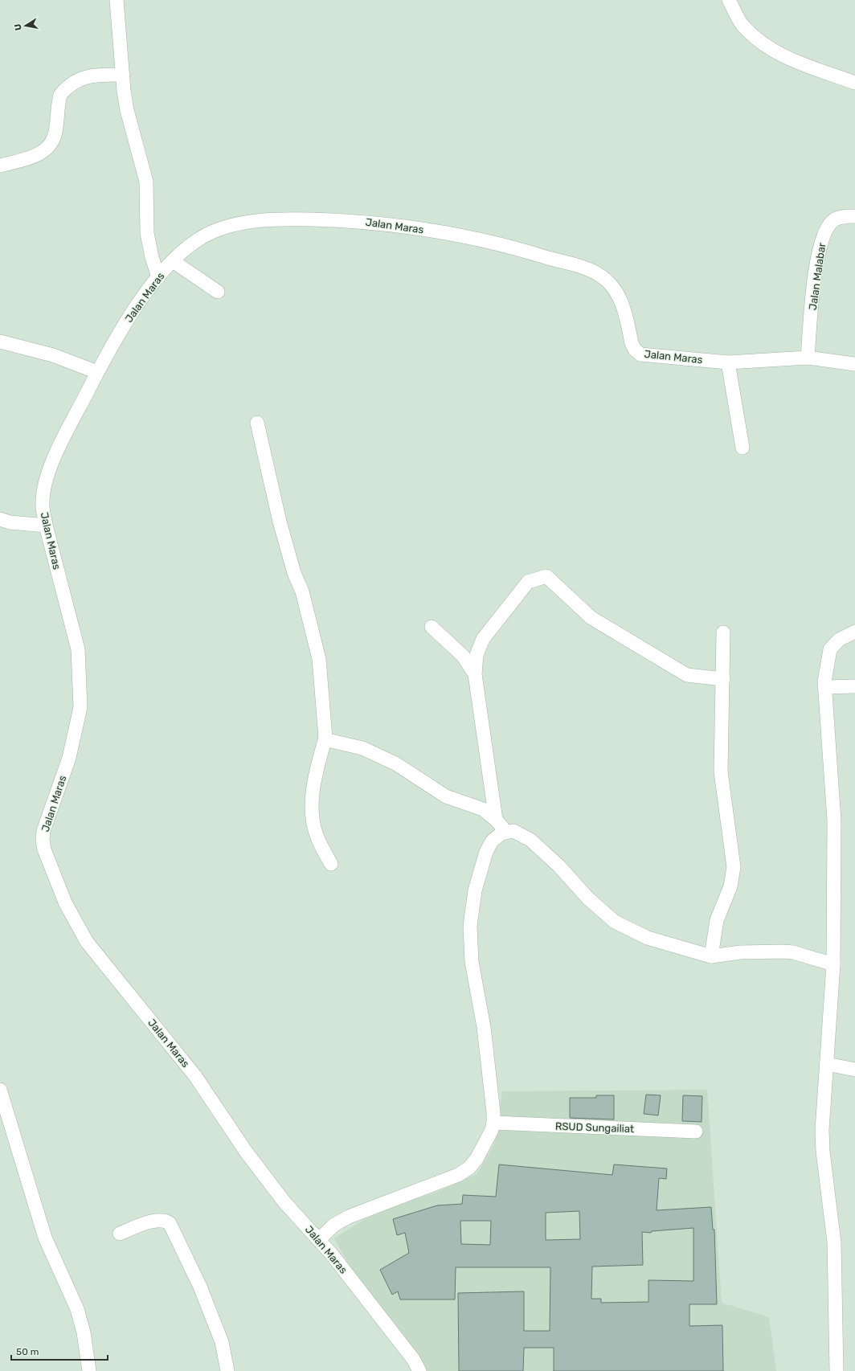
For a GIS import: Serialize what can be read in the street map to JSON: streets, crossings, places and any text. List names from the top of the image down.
{
  "streets": {
    "street": ["Jalan Maras", "Jalan Malabar", "RSUD Sungailiat"]
  },
  "crossings": [
    ["Jalan Maras", "Jalan Malabar"]
  ],
  "scale_bar": "50 m",
  "north": "left"
}
